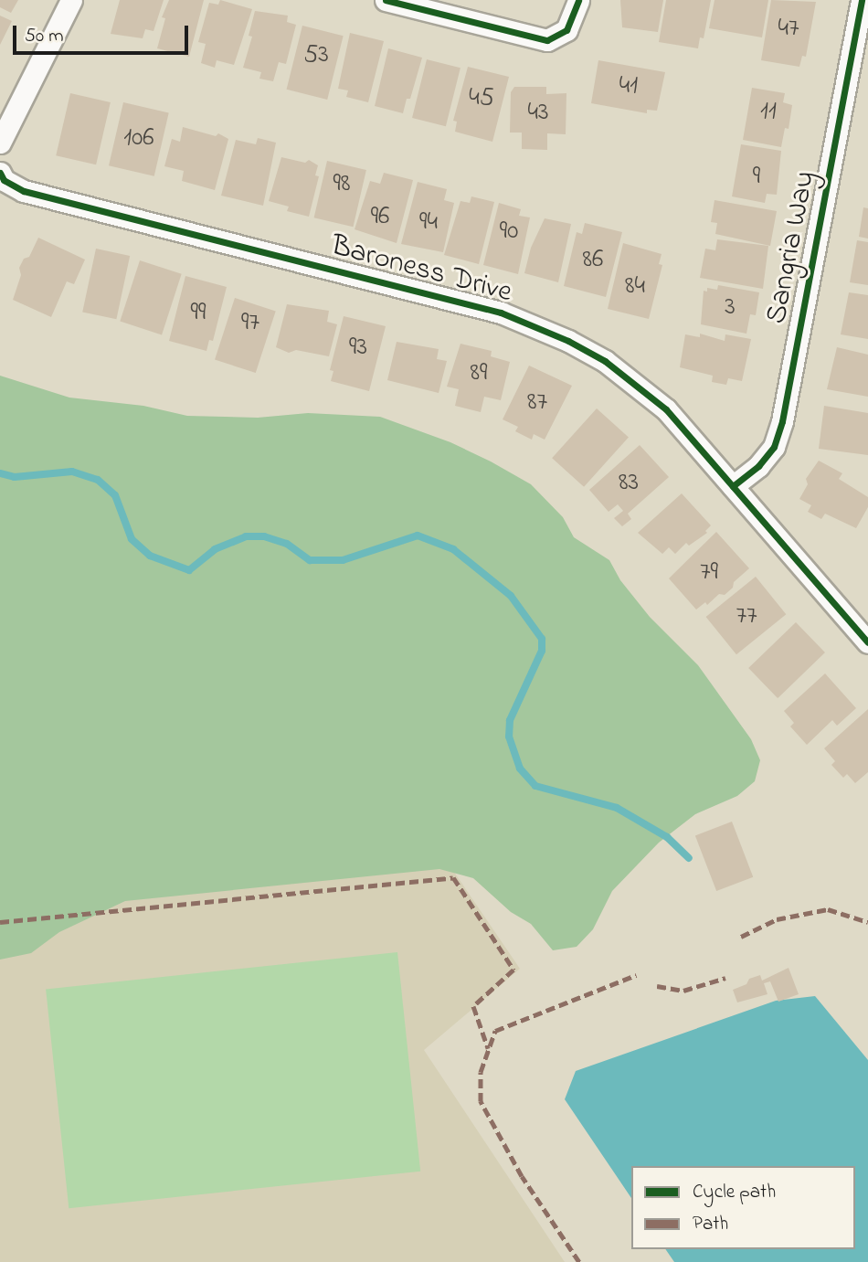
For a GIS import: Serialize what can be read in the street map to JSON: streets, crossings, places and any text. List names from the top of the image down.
{
  "streets": {
    "street": ["Sangria Way", "Baroness Drive"]
  },
  "crossings": [
    ["Sangria Way", "Baroness Drive"]
  ],
  "house_numbers": [
    "47",
    "53",
    "41",
    "45",
    "11",
    "43",
    "106",
    "9",
    "98",
    "96",
    "94",
    "90",
    "86",
    "84",
    "3",
    "99",
    "97",
    "93",
    "89",
    "87",
    "83",
    "79",
    "77"
  ],
  "legend": ["Cycle path", "Path"],
  "scale_bar": "50 m"
}
